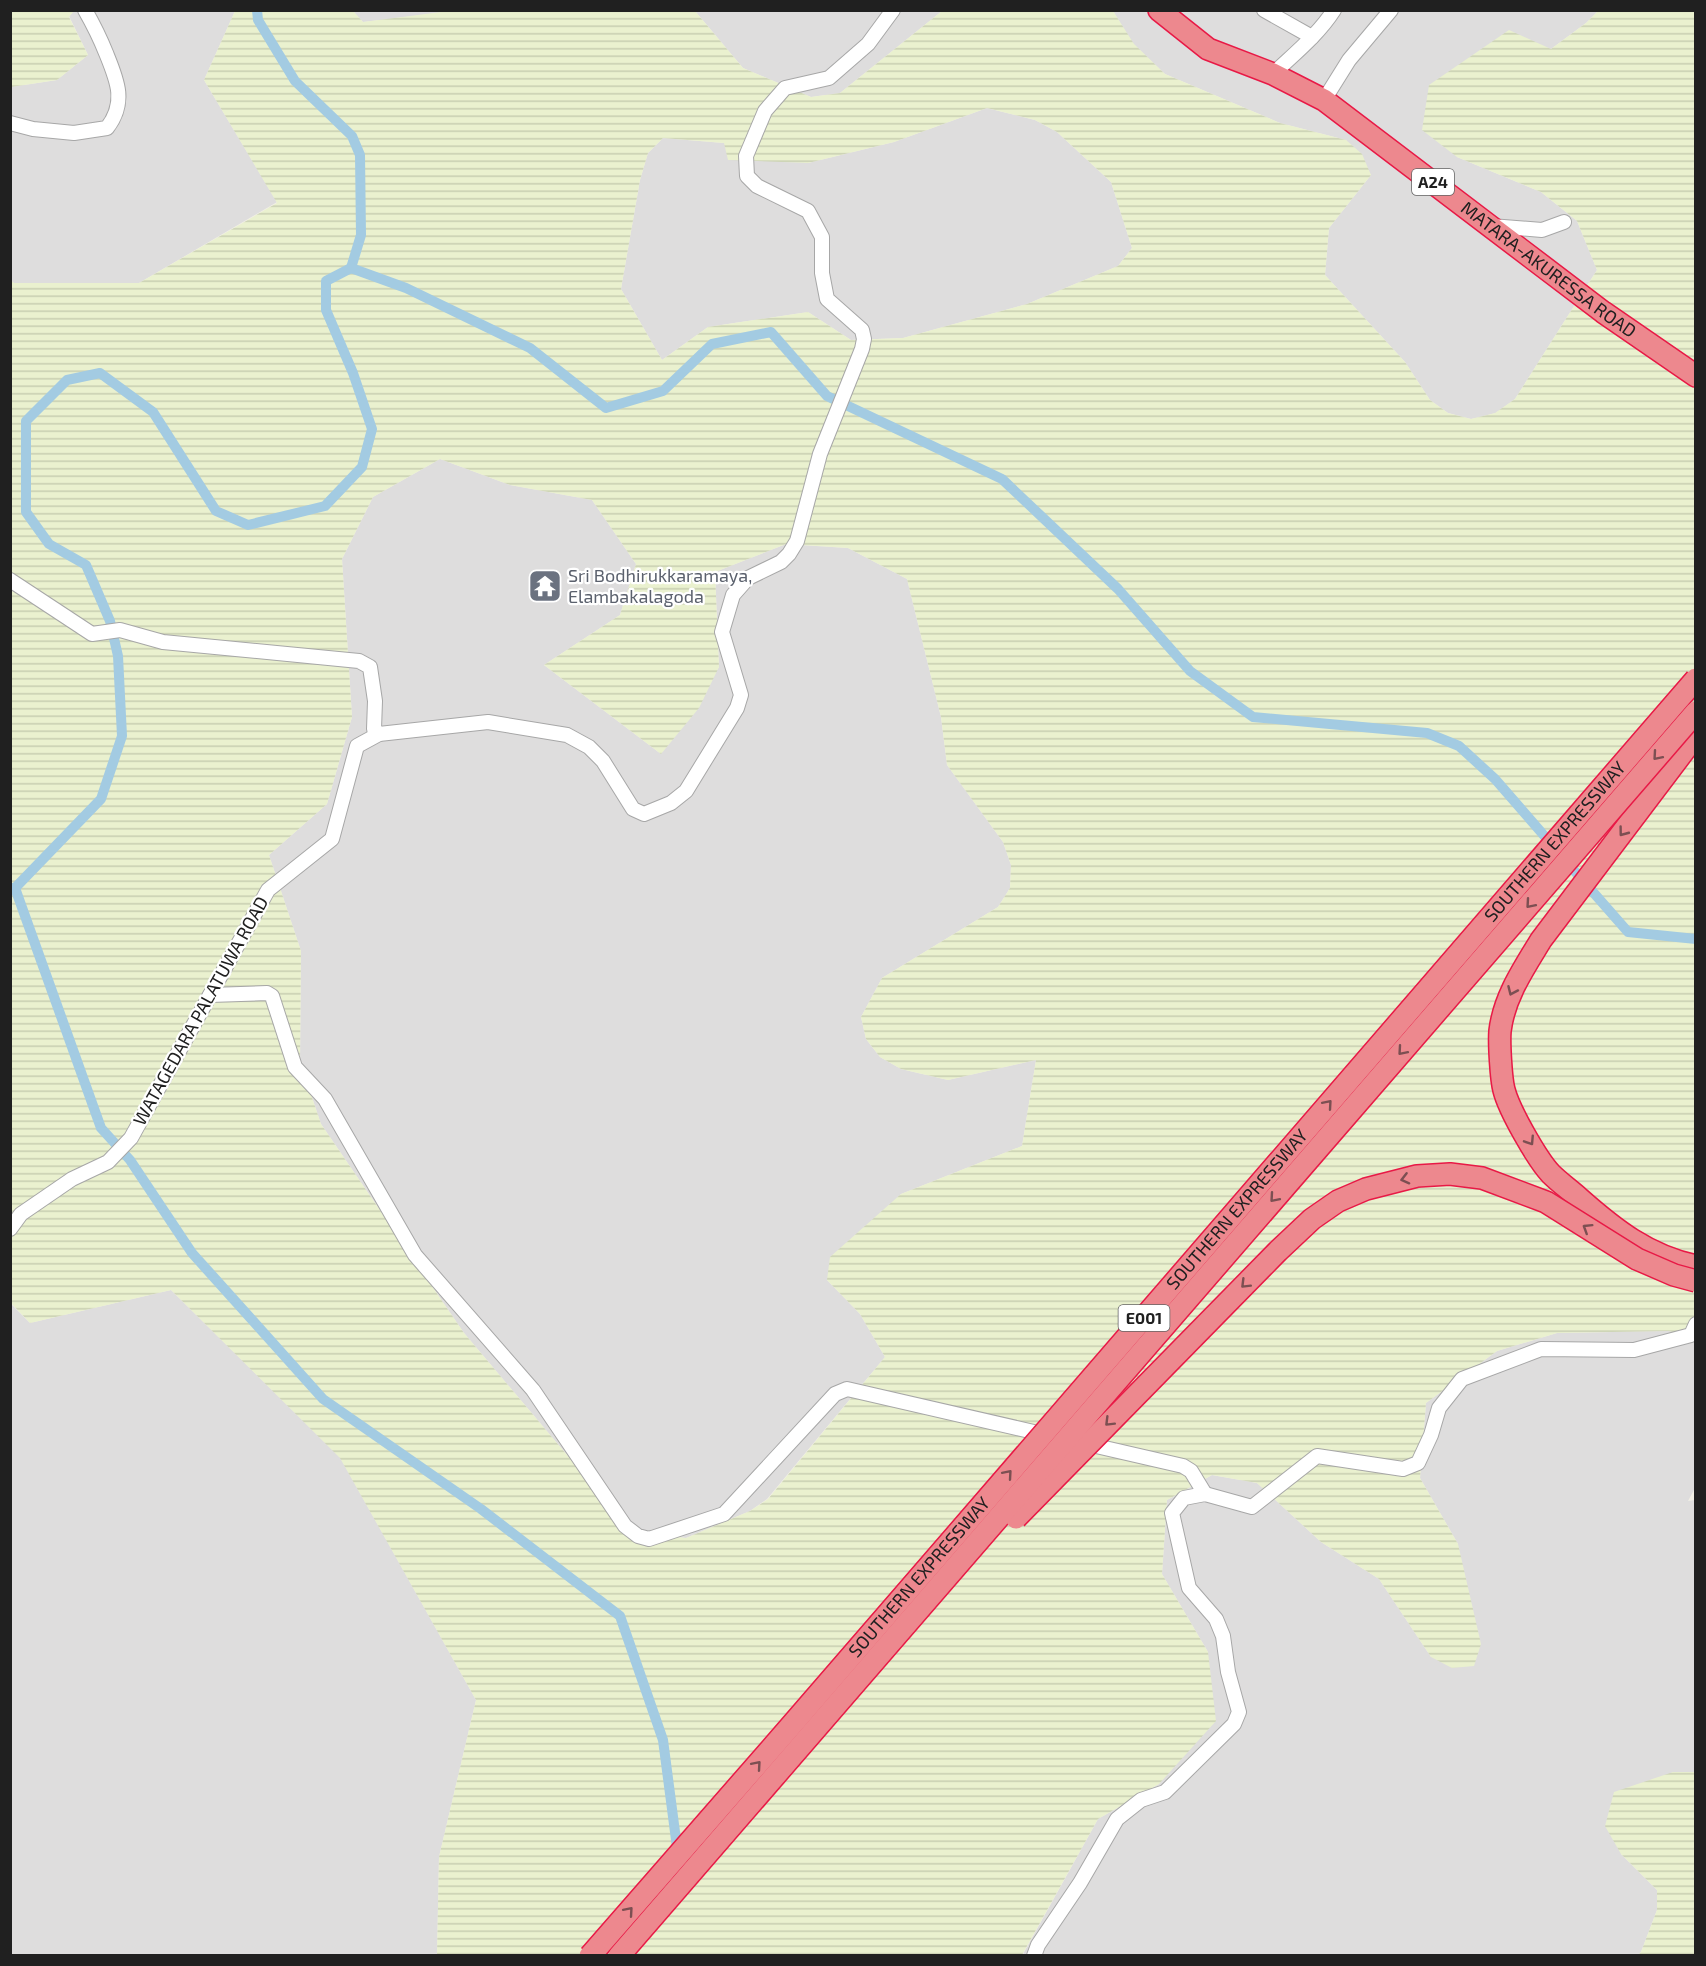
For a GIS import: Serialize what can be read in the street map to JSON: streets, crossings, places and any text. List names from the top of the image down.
{
  "streets": {
    "highway": [
      "A24",
      "MATARA-AKURESSA ROAD",
      "SOUTHERN EXPRESSWAY",
      "E001"
    ],
    "street": ["WATAGEDARA PALATUWA ROAD"]
  },
  "places": {
    "temple": ["Sri Bodhirukkaramaya, Elambakalagoda"]
  }
}
